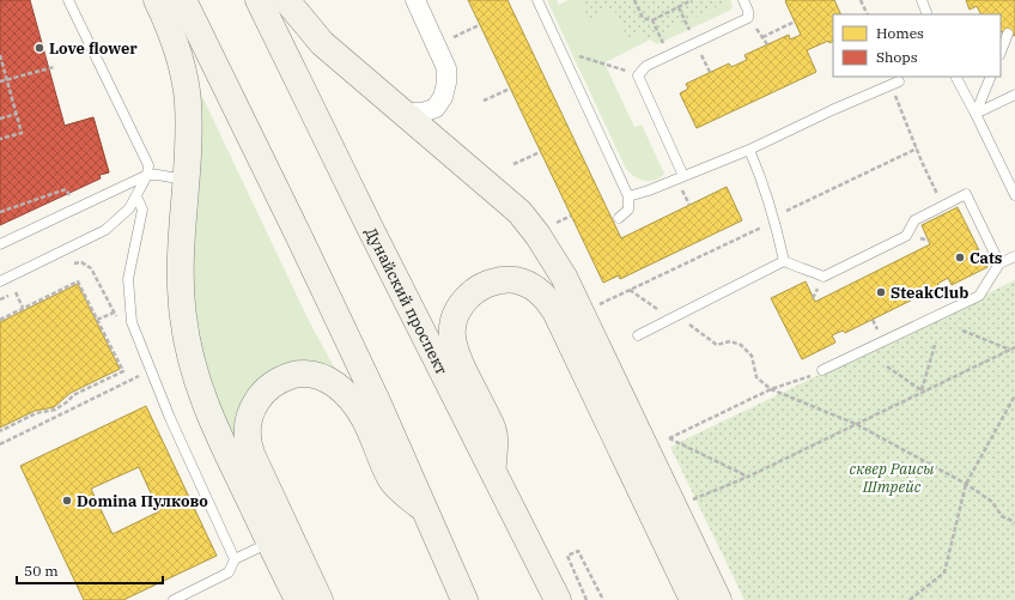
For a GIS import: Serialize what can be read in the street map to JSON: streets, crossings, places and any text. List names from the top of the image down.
{
  "streets": {
    "main road": ["Дунайский проспект"]
  },
  "parks": ["сквер Раисы Штрейс"],
  "places": [
    "Love flower",
    "Cats",
    "SteakClub",
    "Domina Пулково"
  ],
  "legend": ["Homes", "Shops"],
  "scale_bar": "50 m"
}
